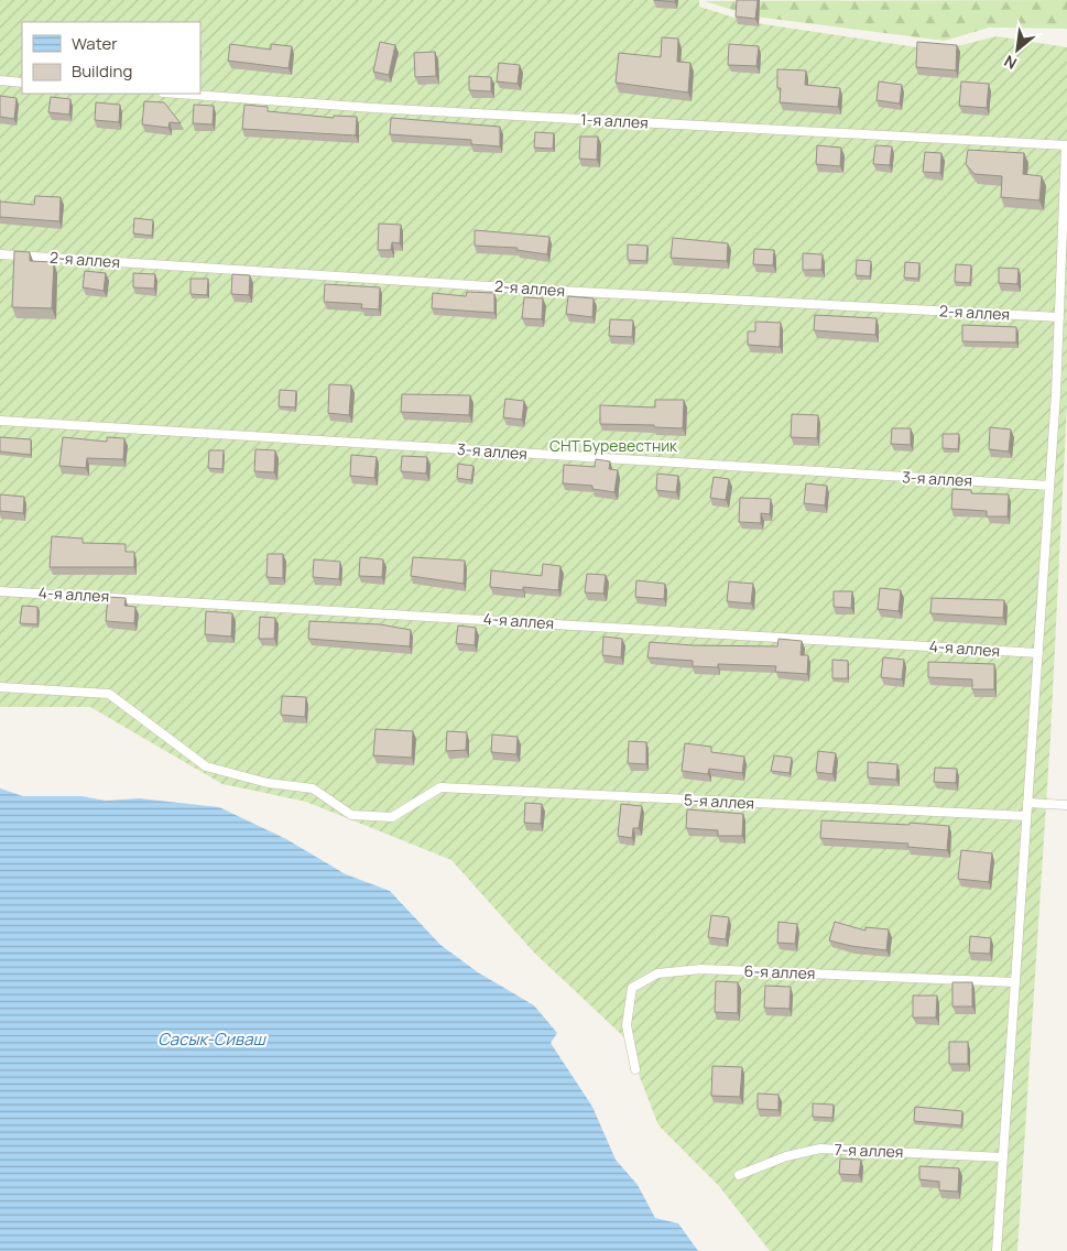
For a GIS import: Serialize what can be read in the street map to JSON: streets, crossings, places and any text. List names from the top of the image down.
{
  "streets": {
    "lane": [
      "1-я аллея",
      "2-я аллея",
      "3-я аллея",
      "4-я аллея",
      "5-я аллея",
      "6-я аллея",
      "7-я аллея"
    ]
  },
  "water": ["Сасык-Сиваш"],
  "parks": ["СНТ Буревестник"],
  "legend": ["Water", "Building"],
  "north": "bottom left"
}
